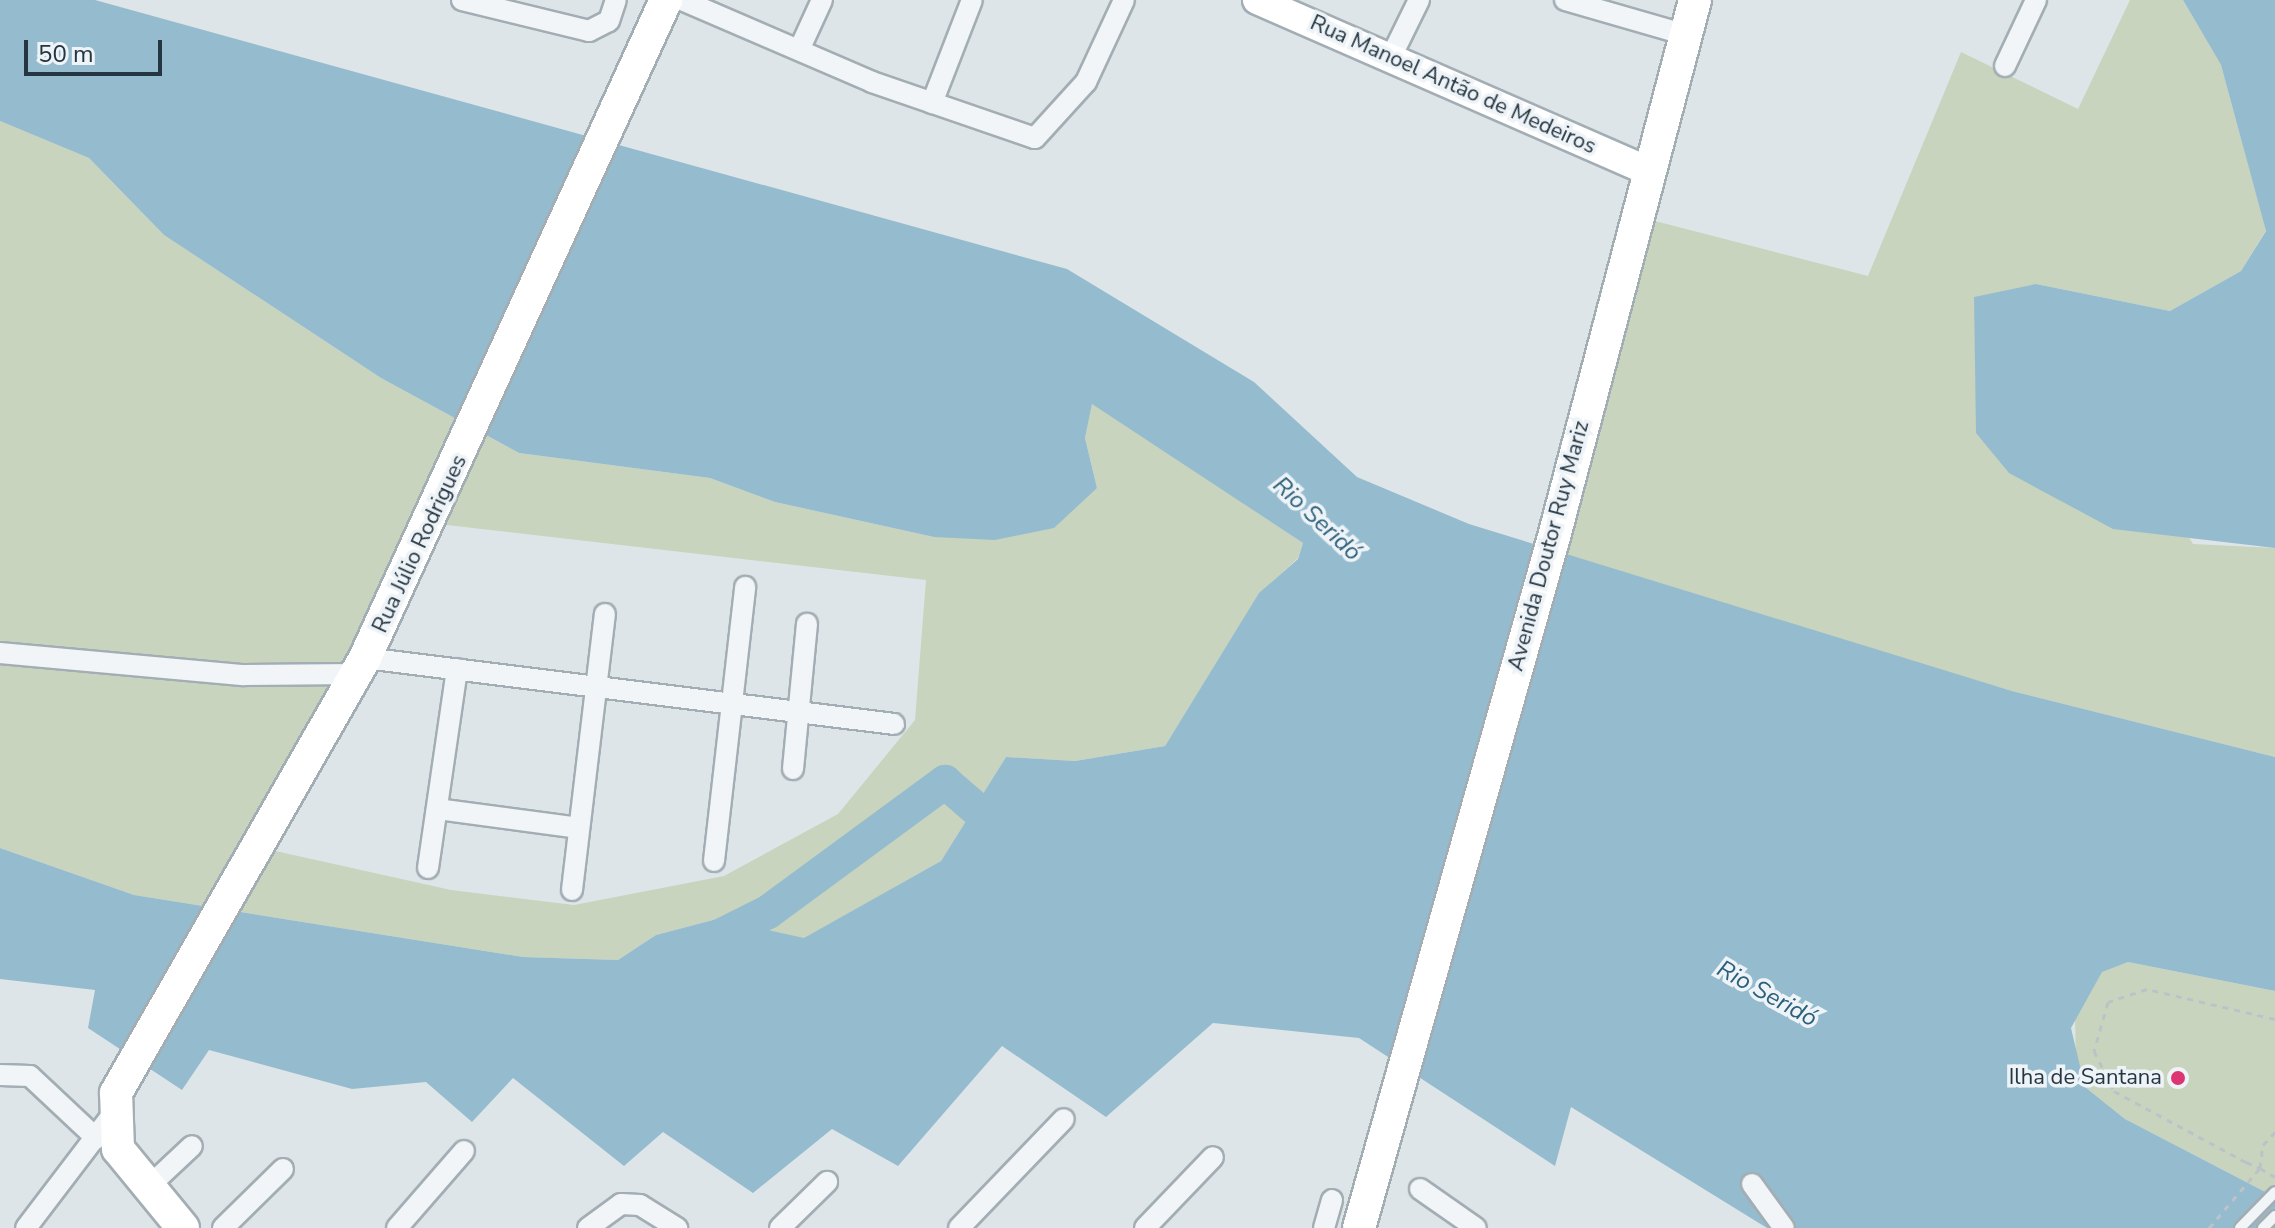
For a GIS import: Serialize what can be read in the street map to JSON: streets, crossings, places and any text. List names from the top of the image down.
{
  "streets": {
    "main road": ["Rua Júlio Rodrigues", "Avenida Doutor Ruy Mariz"],
    "street": ["Rua Manoel Antão de Medeiros"]
  },
  "crossings": [
    ["Rua Manoel Antão de Medeiros", "Avenida Doutor Ruy Mariz"]
  ],
  "water": ["Rio Seridó"],
  "places": ["Ilha de Santana"],
  "scale_bar": "50 m"
}
